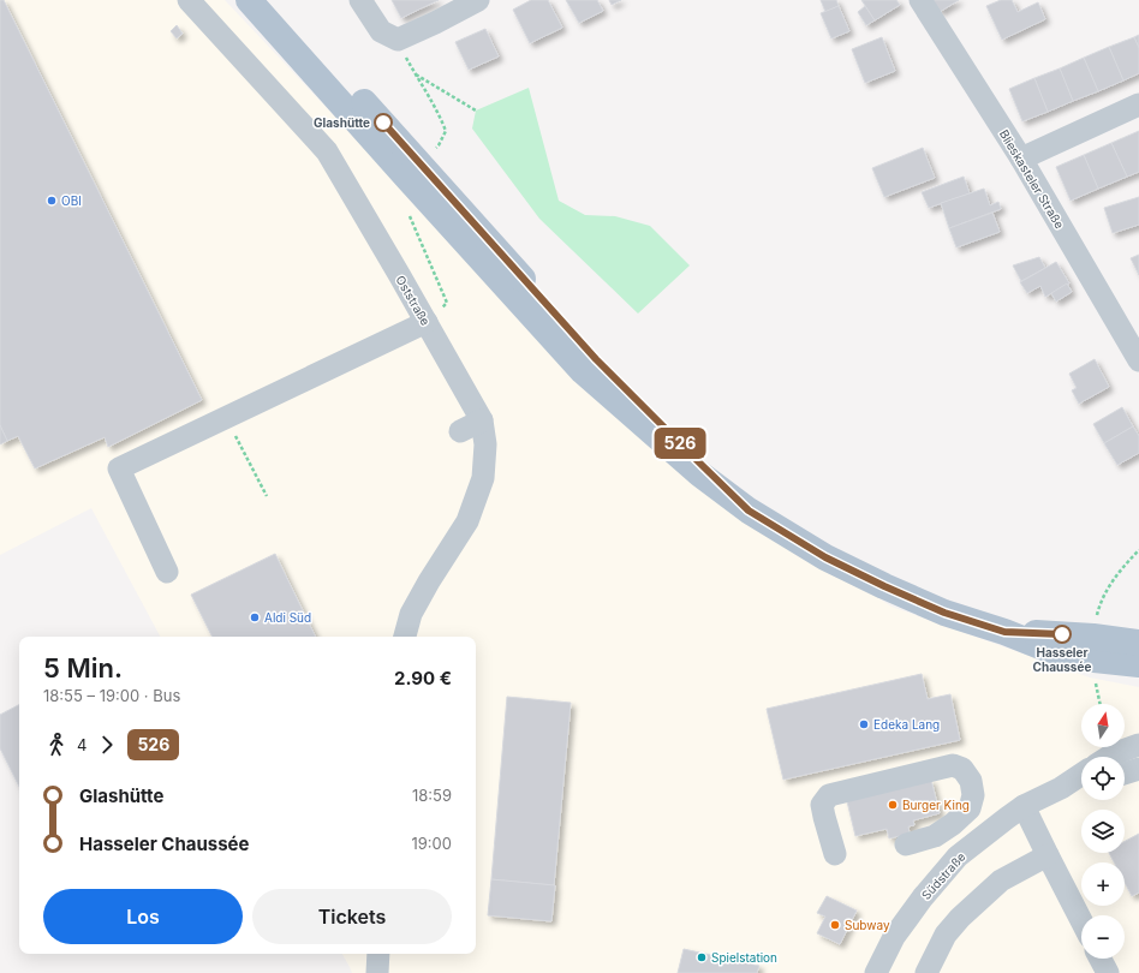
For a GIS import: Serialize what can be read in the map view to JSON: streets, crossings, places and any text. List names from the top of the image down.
{
  "streets": {
    "street": ["Blieskasteler Straße", "Oststraße", "Südstraße"]
  },
  "places": [
    "Glashütte",
    "OBI",
    "Aldi Süd",
    "Hasseler Chaussée",
    "Edeka Lang",
    "Burger King",
    "Subway",
    "Spielstation"
  ],
  "lines": ["bus line 526"],
  "north": "top",
  "page": {
    "on_map": "526",
    "heading": ["5 Min.", "18:55 – 19:00 · Bus", "2.90 €"],
    "map_buttons": ["+", "−"],
    "legs": ["4", "526"],
    "list": [
      {
        "name": "Glashütte",
        "value": "18:59"
      },
      {
        "name": "Hasseler Chaussée",
        "value": "19:00"
      }
    ],
    "buttons": ["Los", "Tickets"]
  }
}
